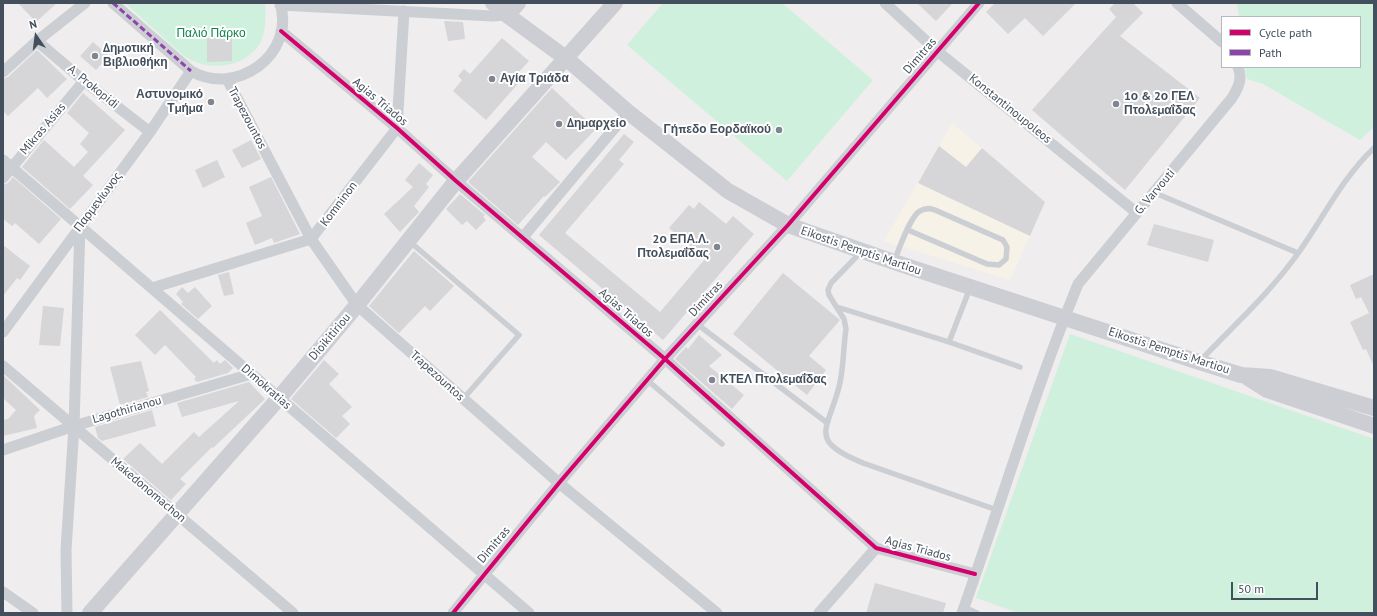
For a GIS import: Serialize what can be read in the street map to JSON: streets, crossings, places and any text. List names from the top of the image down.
{
  "streets": {
    "main road": ["Eikostis Pemptis Martiou", "Dioikitiriou"],
    "street": [
      "Dimitras",
      "A. Prokopidi",
      "Agias Triados",
      "Konstantinoupoleos",
      "Trapezountos",
      "Mikras Asias",
      "G. Varvouti",
      "Παρμενίωνος",
      "Komninon",
      "Dimokratias",
      "Lagothirianou",
      "Makedonomachon"
    ]
  },
  "crossings": [
    ["Dimitras", "Agias Triados"],
    ["Dimitras", "Konstantinoupoleos"],
    ["Dimitras", "Trapezountos"],
    ["Dimitras", "Eikostis Pemptis Martiou"],
    ["Dimitras", "Dimokratias"],
    ["A. Prokopidi", "Mikras Asias"],
    ["A. Prokopidi", "Παρμενίωνος"],
    ["Agias Triados", "G. Varvouti"],
    ["Agias Triados", "Komninon"],
    ["Agias Triados", "Dioikitiriou"],
    ["Konstantinoupoleos", "G. Varvouti"],
    ["Trapezountos", "Komninon"],
    ["Trapezountos", "Dioikitiriou"],
    ["Mikras Asias", "Dimokratias"],
    ["G. Varvouti", "Eikostis Pemptis Martiou"],
    ["Παρμενίωνος", "Dimokratias"],
    ["Eikostis Pemptis Martiou", "Dioikitiriou"],
    ["Dioikitiriou", "Dimokratias"],
    ["Dioikitiriou", "Makedonomachon"],
    ["Dimokratias", "Lagothirianou"],
    ["Lagothirianou", "Makedonomachon"]
  ],
  "parks": ["Παλιό Πάρκο"],
  "places": [
    "Δημοτική Βιβλιοθήκη",
    "Αγία Τριάδα",
    "Αστυνομικό Τμήμα",
    "1ο & 2ο ΓΕΛ Πτολεμαΐδας",
    "Δημαρχείο",
    "Γήπεδο Εορδαϊκού",
    "2ο ΕΠΑ.Λ. Πτολεμαΐδας",
    "ΚΤΕΛ Πτολεμαΐδας"
  ],
  "legend": ["Cycle path", "Path"],
  "scale_bar": "50 m",
  "north": "top"
}
